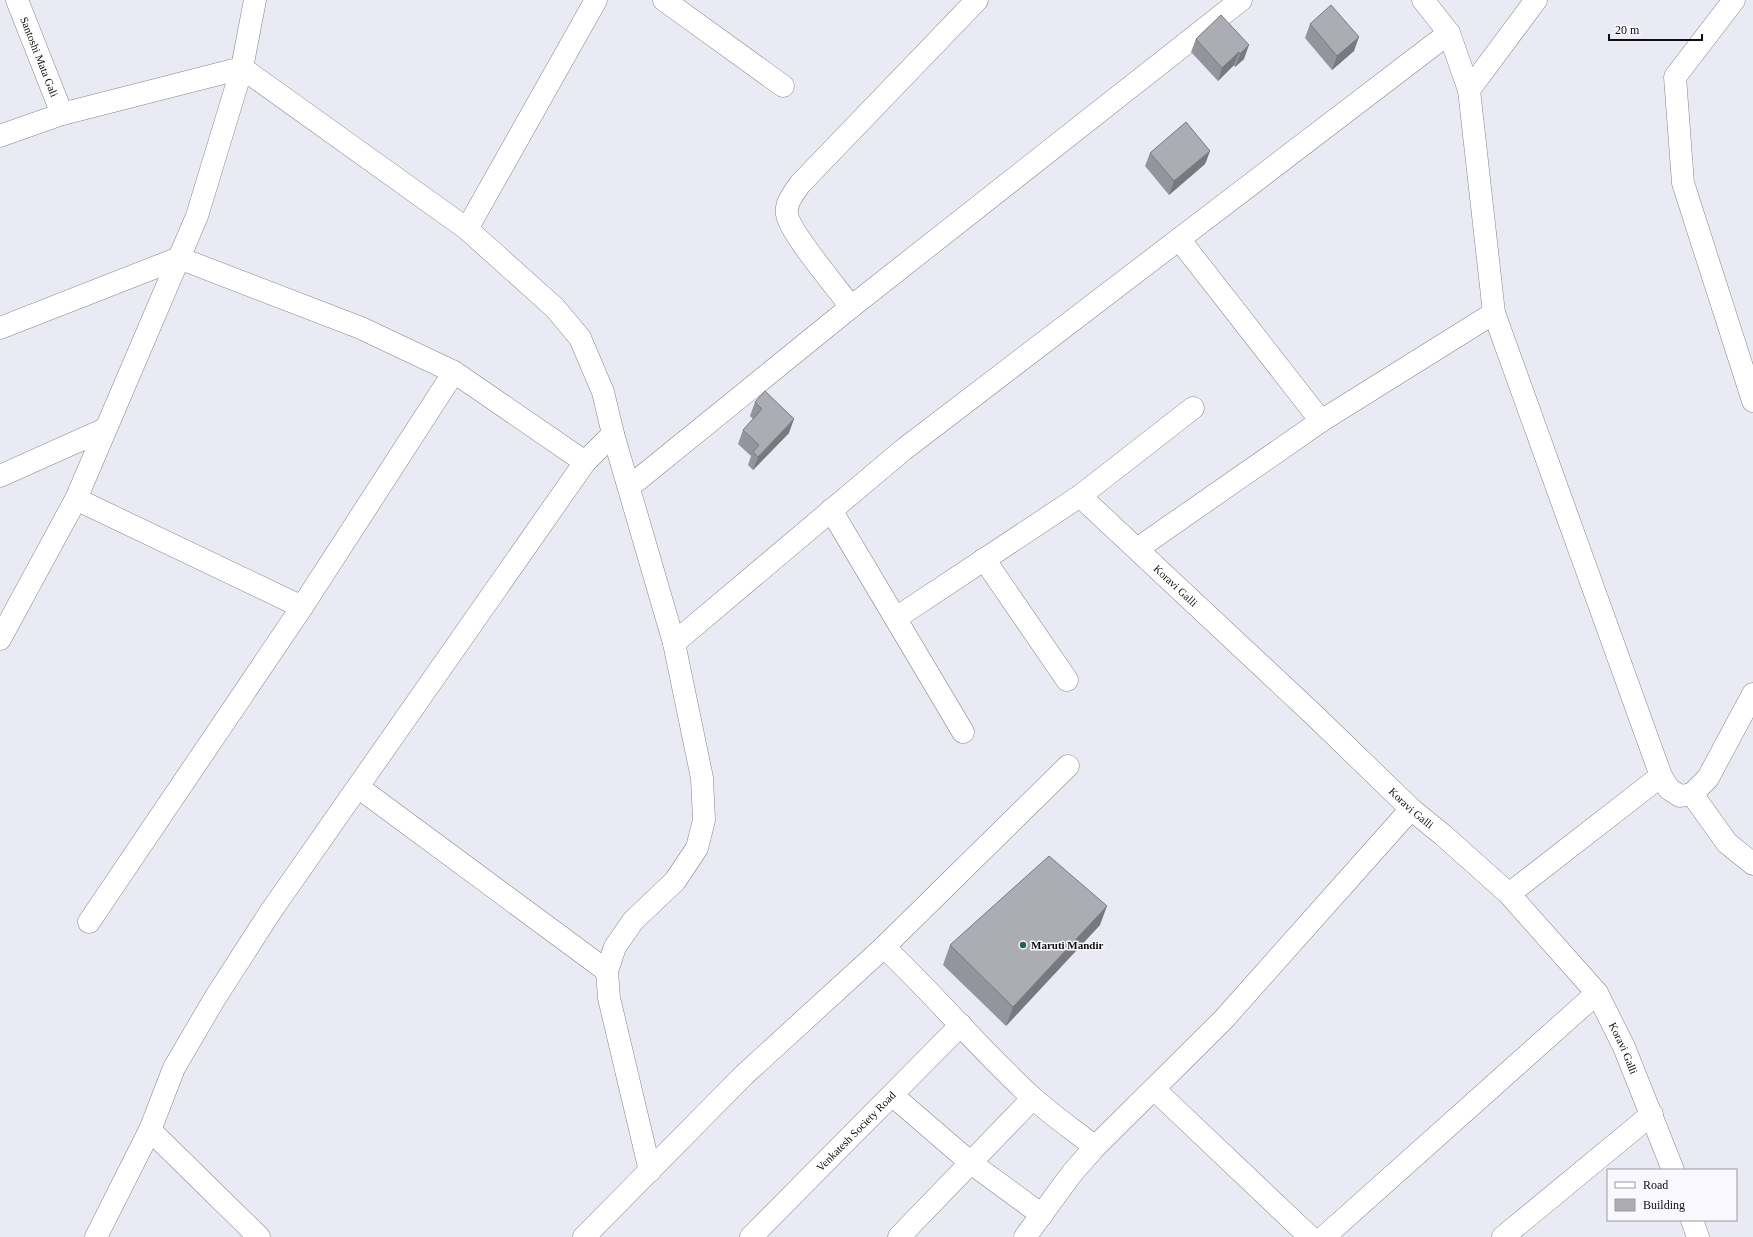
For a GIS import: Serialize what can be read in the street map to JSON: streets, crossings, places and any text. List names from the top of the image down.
{
  "streets": {
    "street": ["Santoshi Mata Gali", "Koravi Galli", "Venkatesh Society Road"]
  },
  "places": ["Maruti Mandir"],
  "legend": ["Road", "Building"],
  "scale_bar": "20 m"
}
